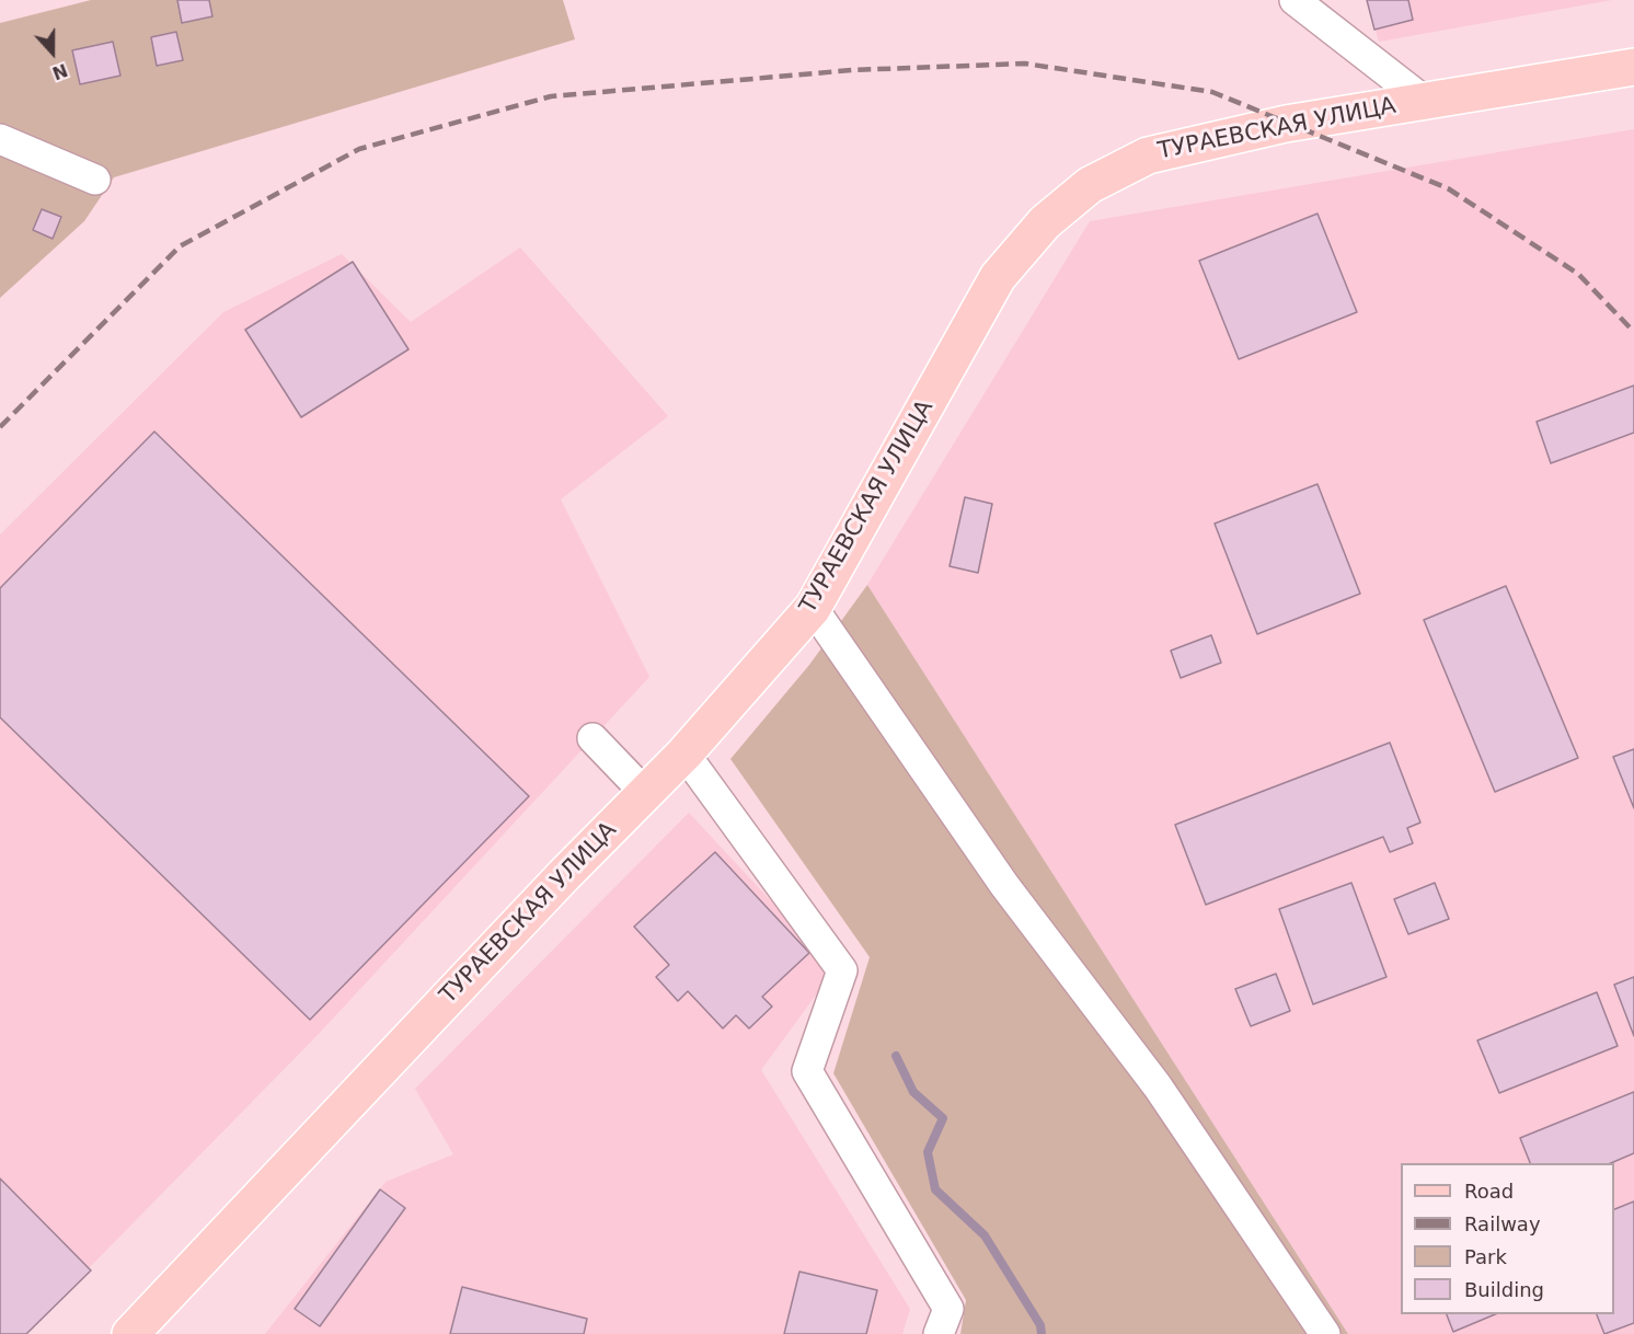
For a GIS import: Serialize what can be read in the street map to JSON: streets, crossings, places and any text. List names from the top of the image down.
{
  "streets": {
    "main road": ["ТУРАЕВСКАЯ УЛИЦА"]
  },
  "legend": [
    "Road",
    "Railway",
    "Park",
    "Building"
  ],
  "north": "bottom"
}
